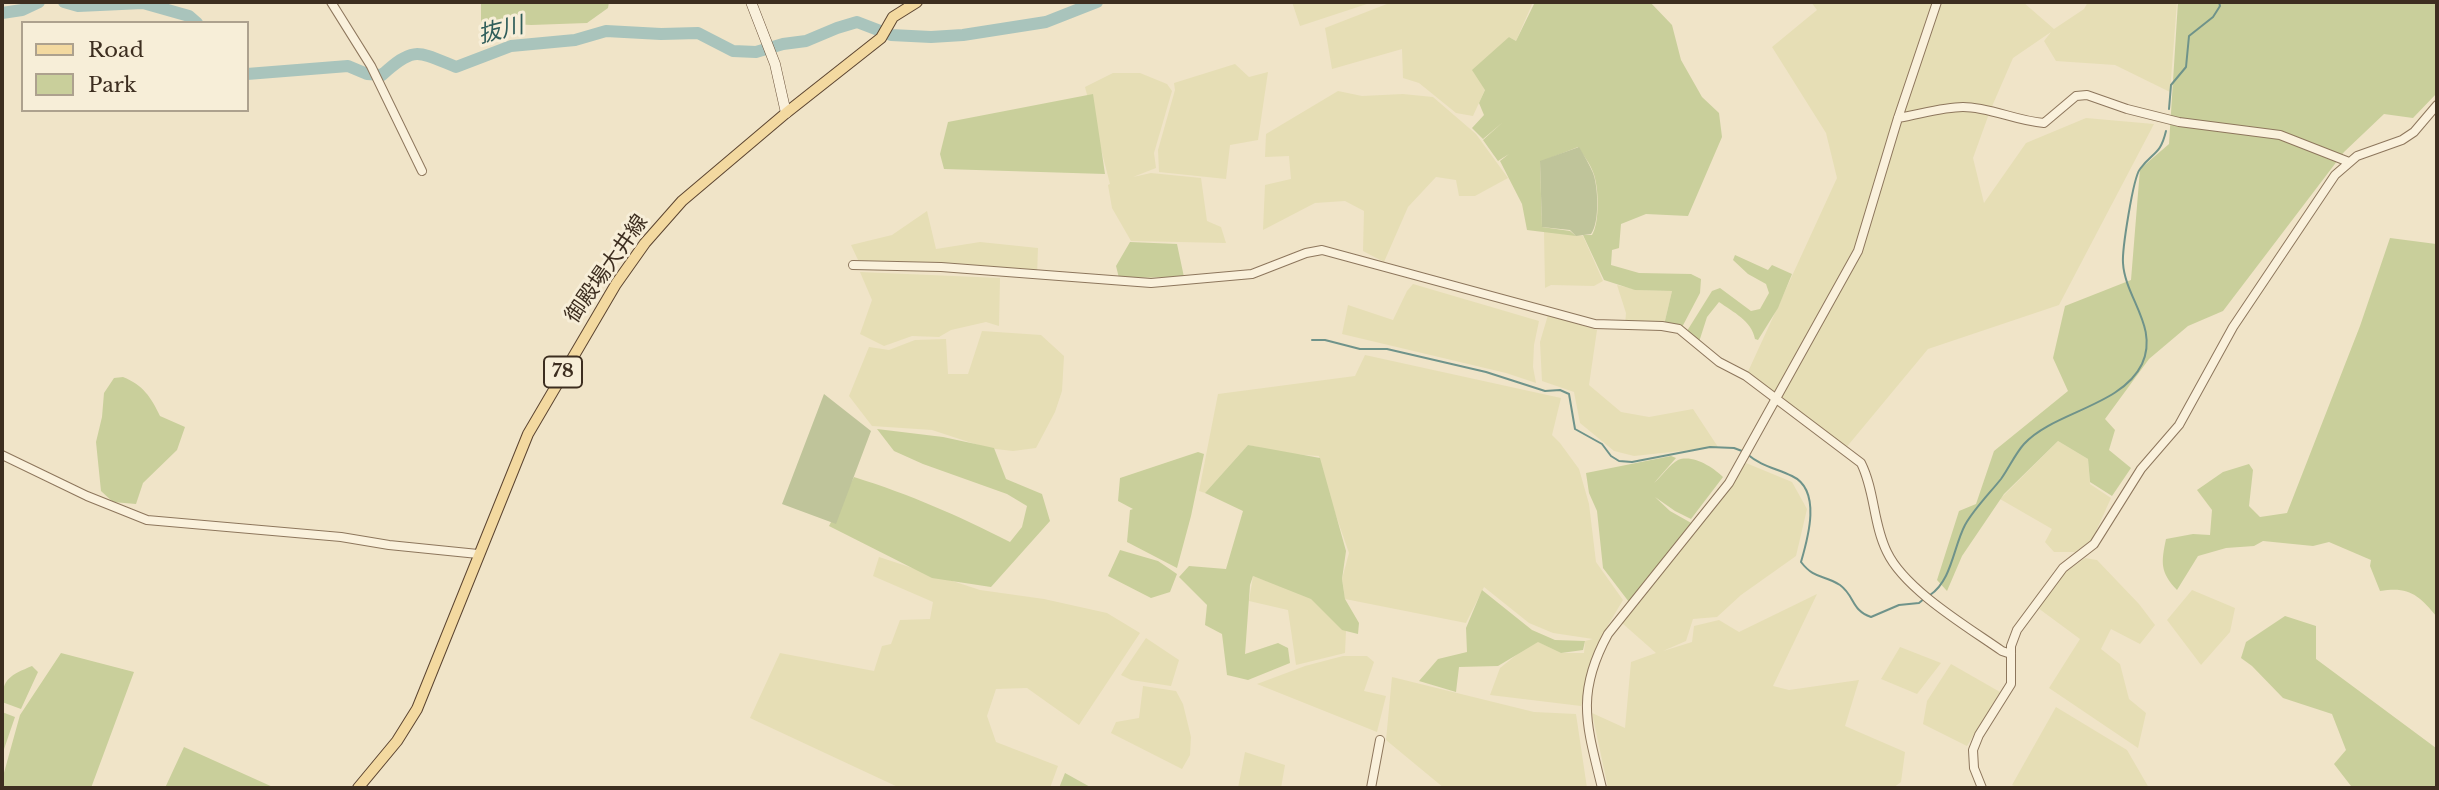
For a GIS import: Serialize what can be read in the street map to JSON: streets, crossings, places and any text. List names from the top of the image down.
{
  "streets": {
    "main road": ["御殿場大井線", "78"]
  },
  "water": ["抜川"],
  "legend": ["Road", "Park"]
}
